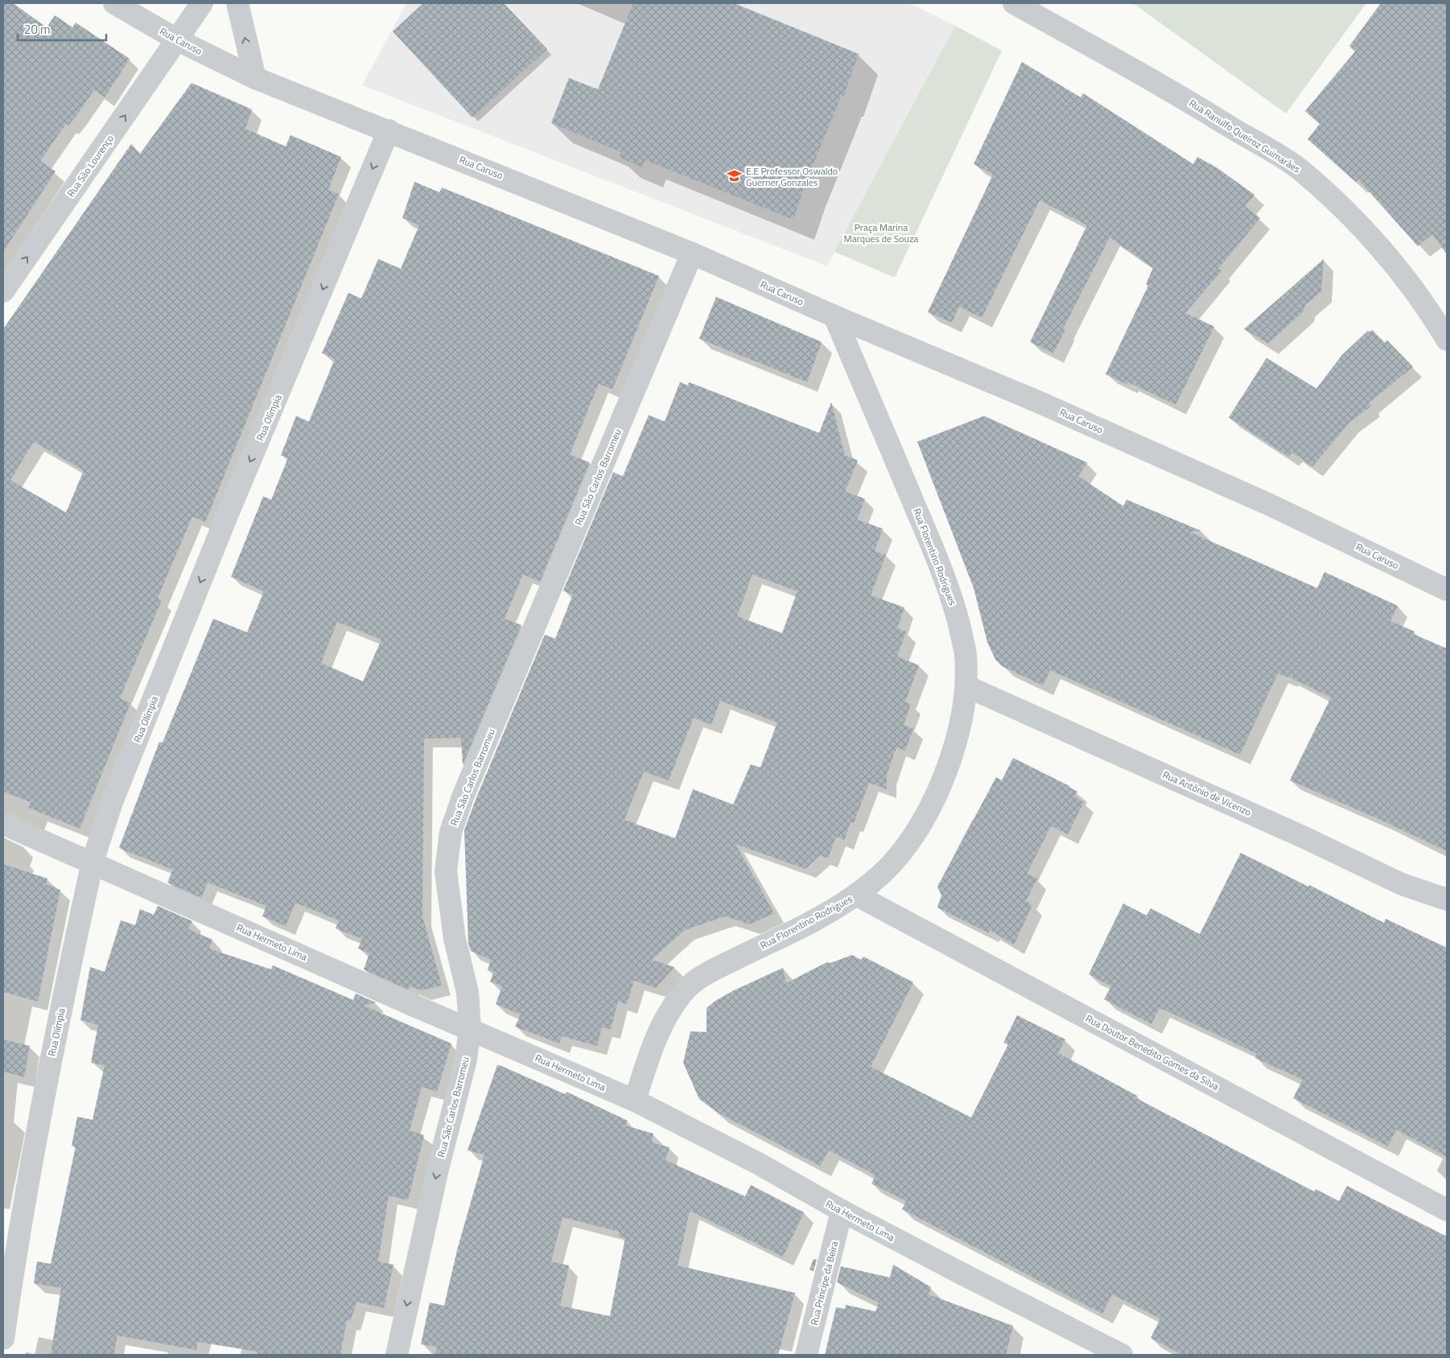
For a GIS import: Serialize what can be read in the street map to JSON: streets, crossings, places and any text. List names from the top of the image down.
{
  "streets": {
    "street": [
      "Rua Caruso",
      "Rua Ranulfo Queiroz Guimarães",
      "Rua São Lourenço",
      "Rua Olímpia",
      "Rua São Carlos Barromeu",
      "Rua Florentino Rodrigues",
      "Rua Antônio de Vicenzo",
      "Rua Hermeto Lima",
      "Rua Doutor Benedito Gomes da Silva",
      "Rua Principe da Beira"
    ]
  },
  "crossings": [
    ["Rua Caruso", "Rua São Lourenço"],
    ["Rua Caruso", "Rua Olímpia"],
    ["Rua Caruso", "Rua São Carlos Barromeu"],
    ["Rua Caruso", "Rua Florentino Rodrigues"],
    ["Rua Olímpia", "Rua Hermeto Lima"],
    ["Rua São Carlos Barromeu", "Rua Hermeto Lima"],
    ["Rua Florentino Rodrigues", "Rua Antônio de Vicenzo"],
    ["Rua Florentino Rodrigues", "Rua Hermeto Lima"],
    ["Rua Florentino Rodrigues", "Rua Doutor Benedito Gomes da Silva"],
    ["Rua Hermeto Lima", "Rua Principe da Beira"]
  ],
  "one_way": ["Rua São Lourenço", "Rua Olímpia"],
  "parks": ["Praça Marina Marques de Souza"],
  "places": {
    "school or university": ["E.E Professor Oswaldo Guerner Gonzales"]
  },
  "scale_bar": "20 m"
}
